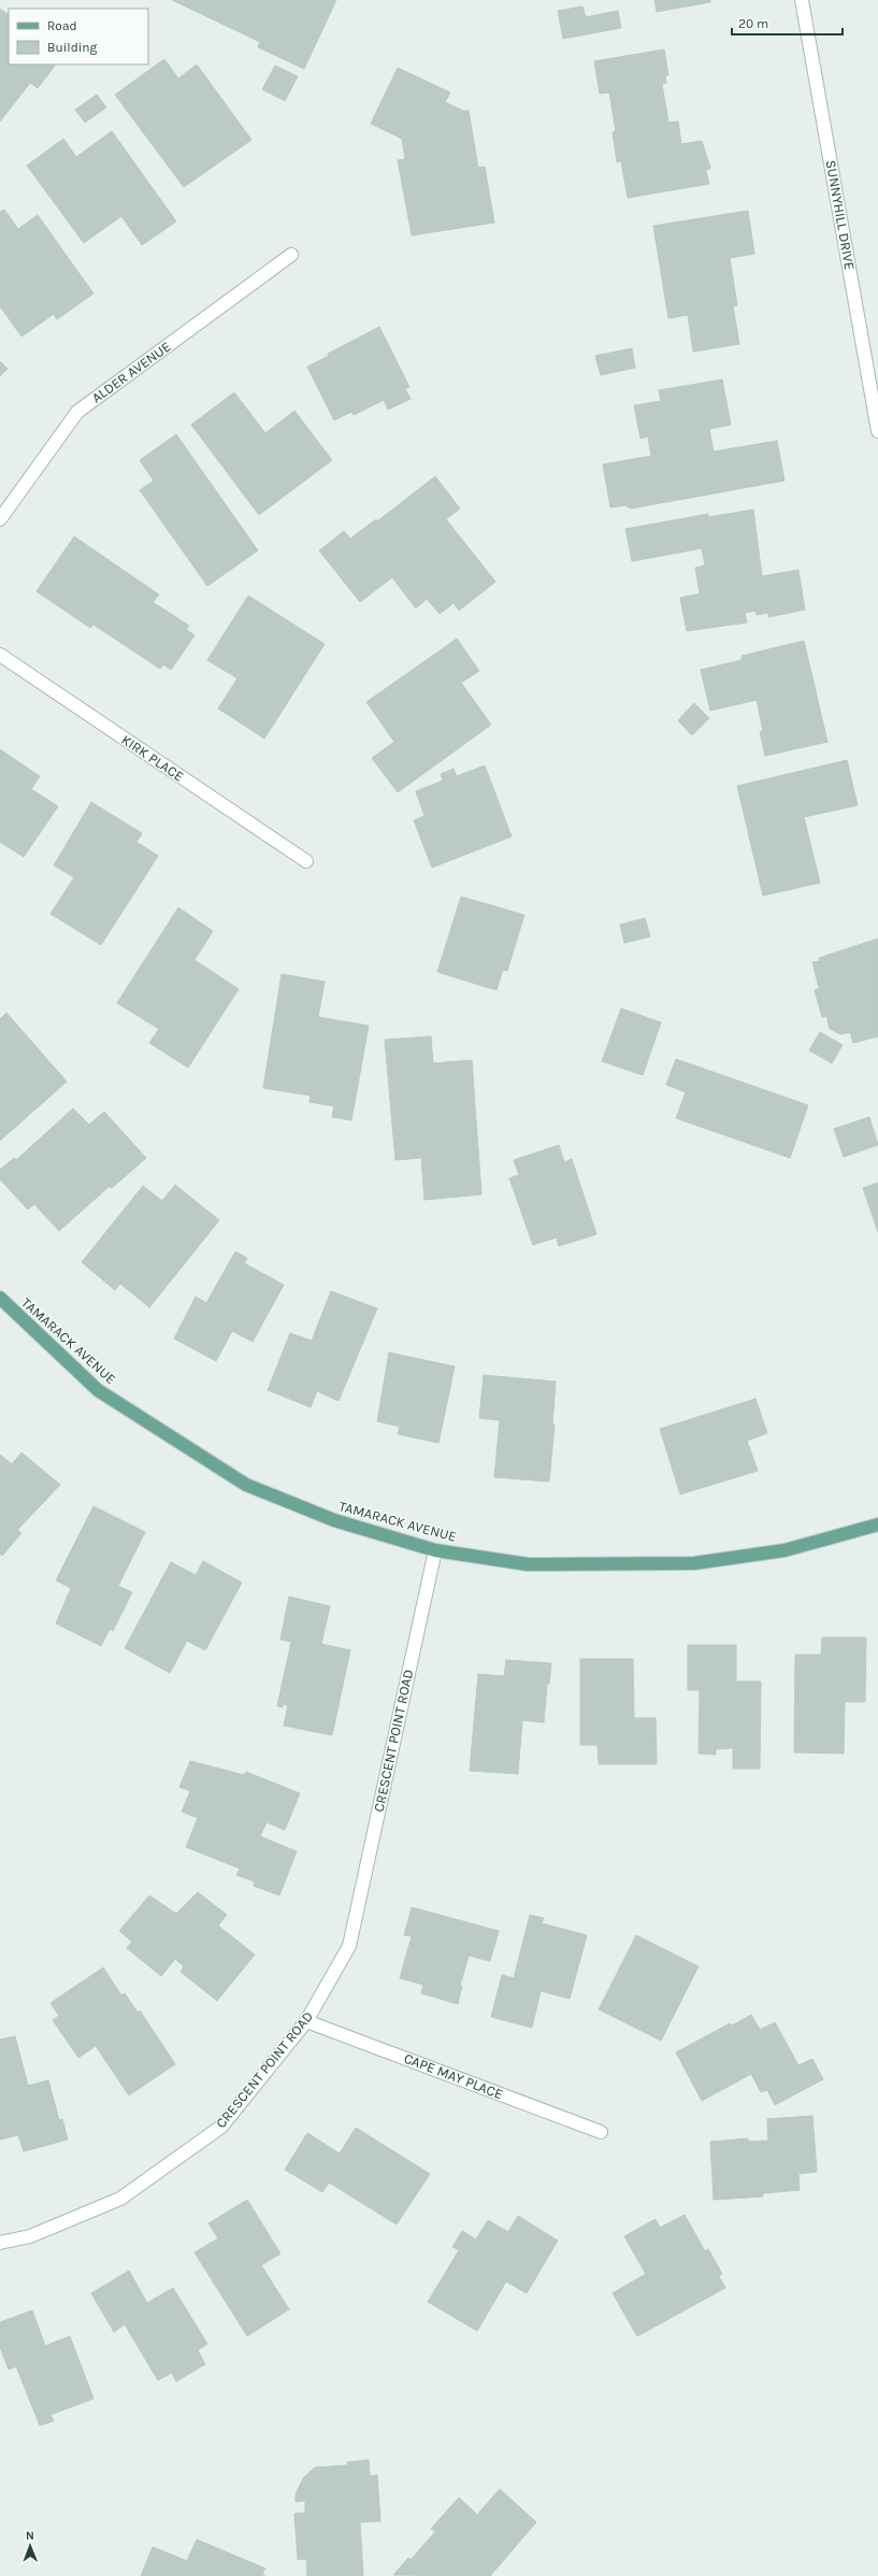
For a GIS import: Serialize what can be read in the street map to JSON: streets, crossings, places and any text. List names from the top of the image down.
{
  "streets": {
    "main road": ["TAMARACK AVENUE"],
    "street": [
      "SUNNYHILL DRIVE",
      "ALDER AVENUE",
      "KIRK PLACE",
      "CRESCENT POINT ROAD",
      "CAPE MAY PLACE"
    ]
  },
  "crossings": [
    ["TAMARACK AVENUE", "CRESCENT POINT ROAD"],
    ["CRESCENT POINT ROAD", "CAPE MAY PLACE"]
  ],
  "legend": ["Road", "Building"],
  "scale_bar": "20 m",
  "north": "top"
}
